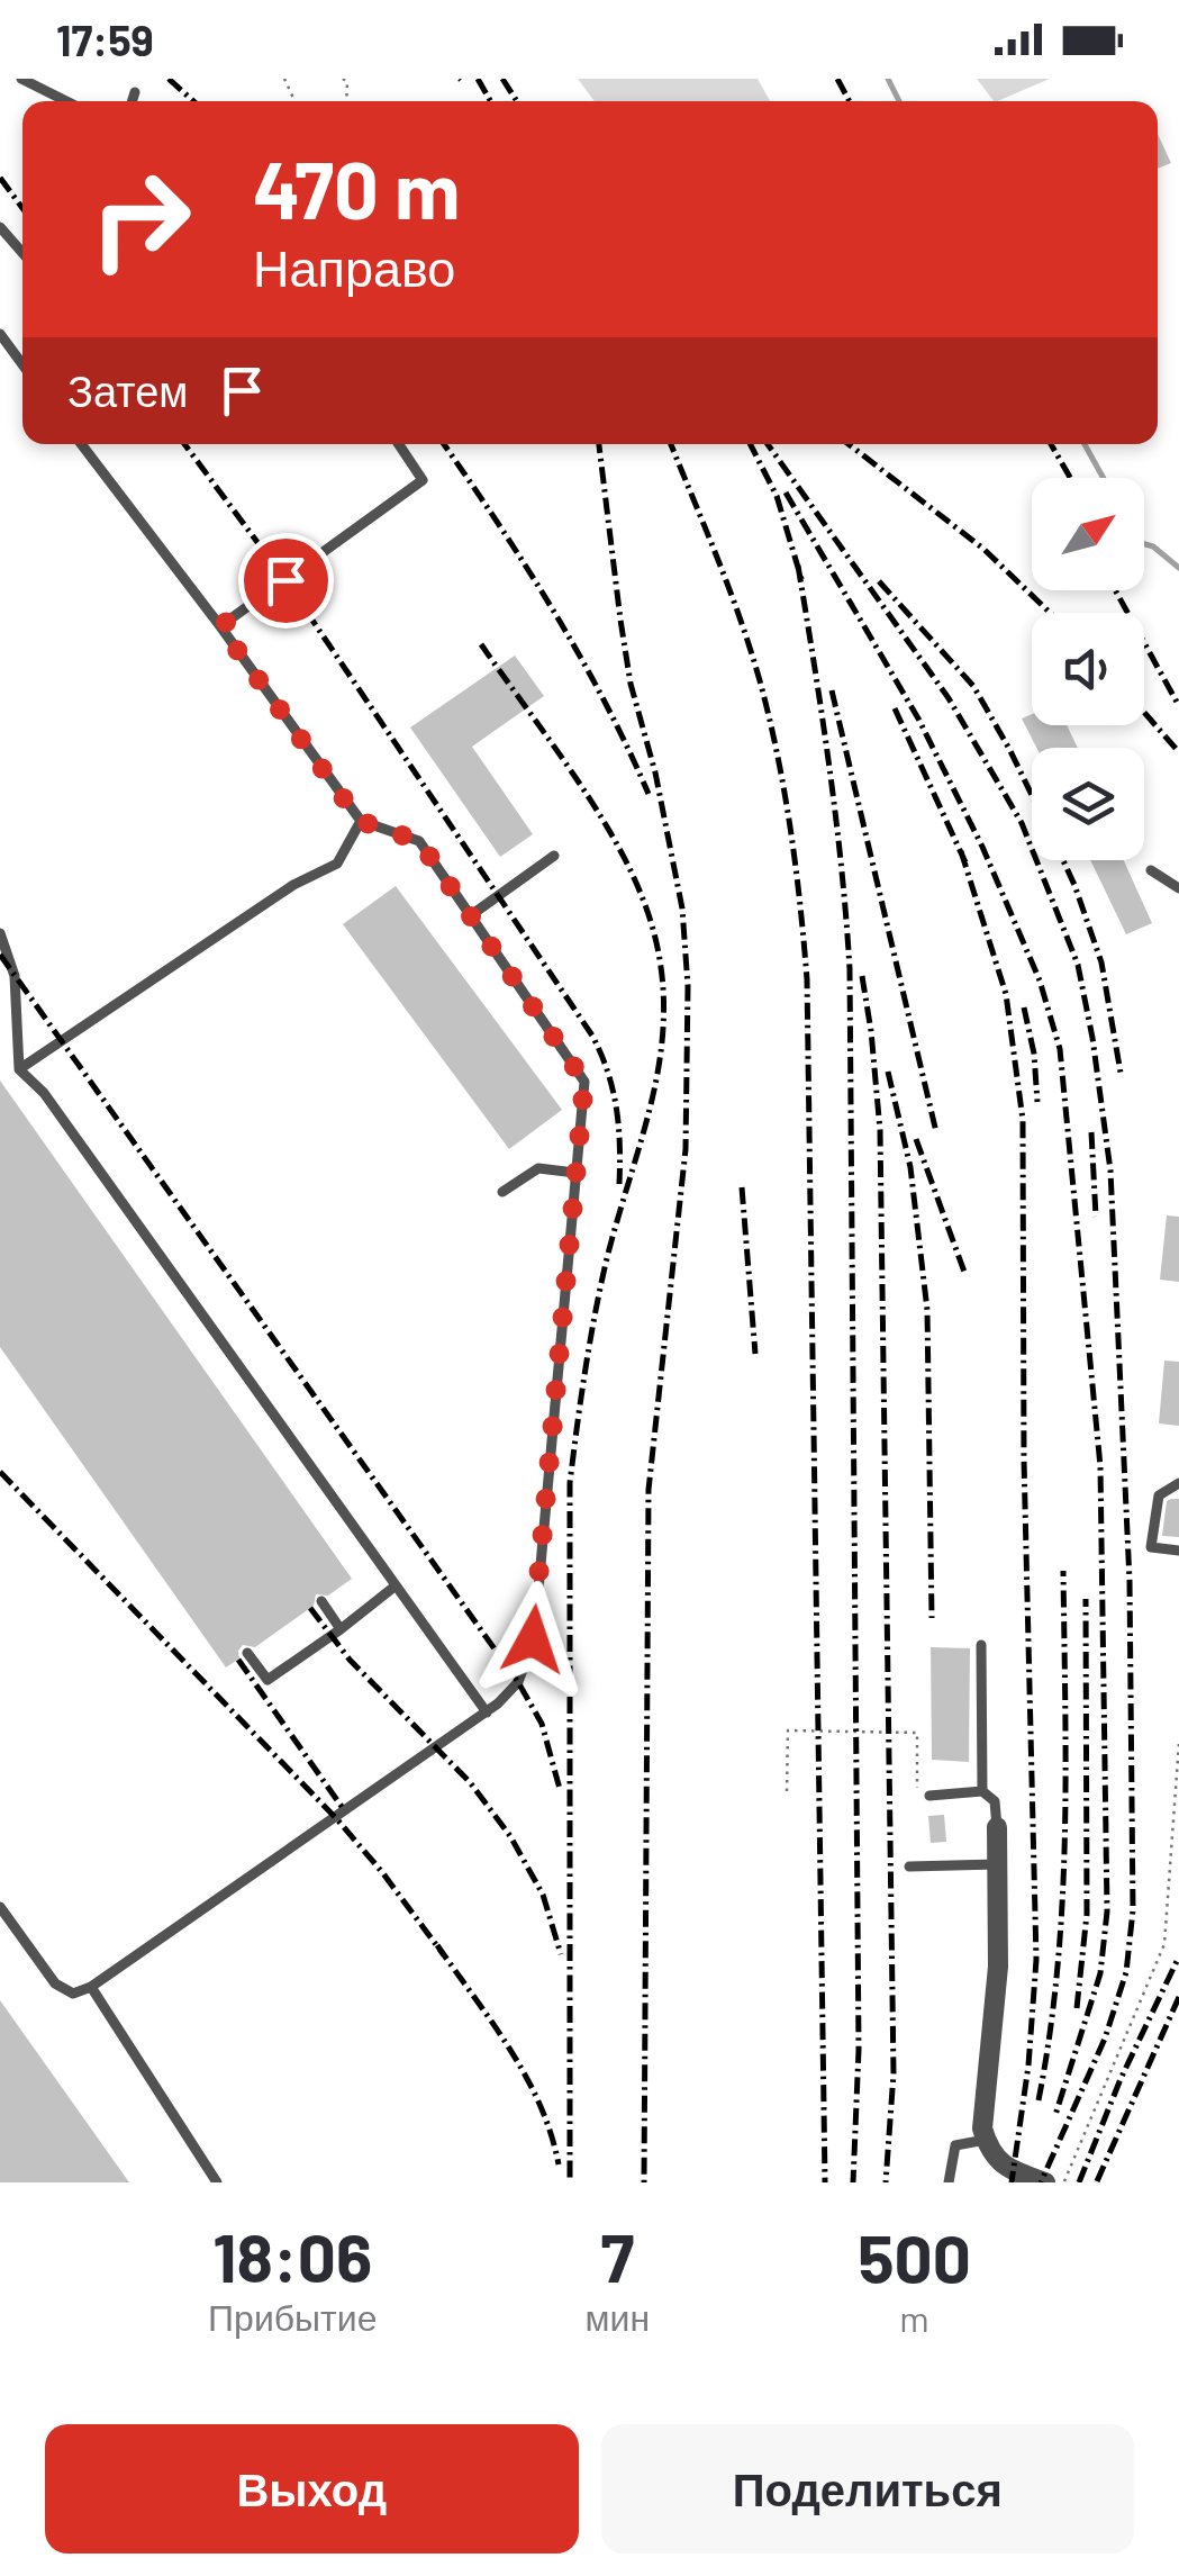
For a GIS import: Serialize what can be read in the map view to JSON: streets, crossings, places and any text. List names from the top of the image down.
{
  "north": "top right",
  "page": {
    "status": "17:59",
    "turn": ["470 m", "Направо"],
    "then": "Затем",
    "eta": [
      "18:06",
      "Прибытие",
      "7",
      "мин",
      "500",
      "m"
    ],
    "buttons": ["Выход", "Поделиться"]
  }
}
